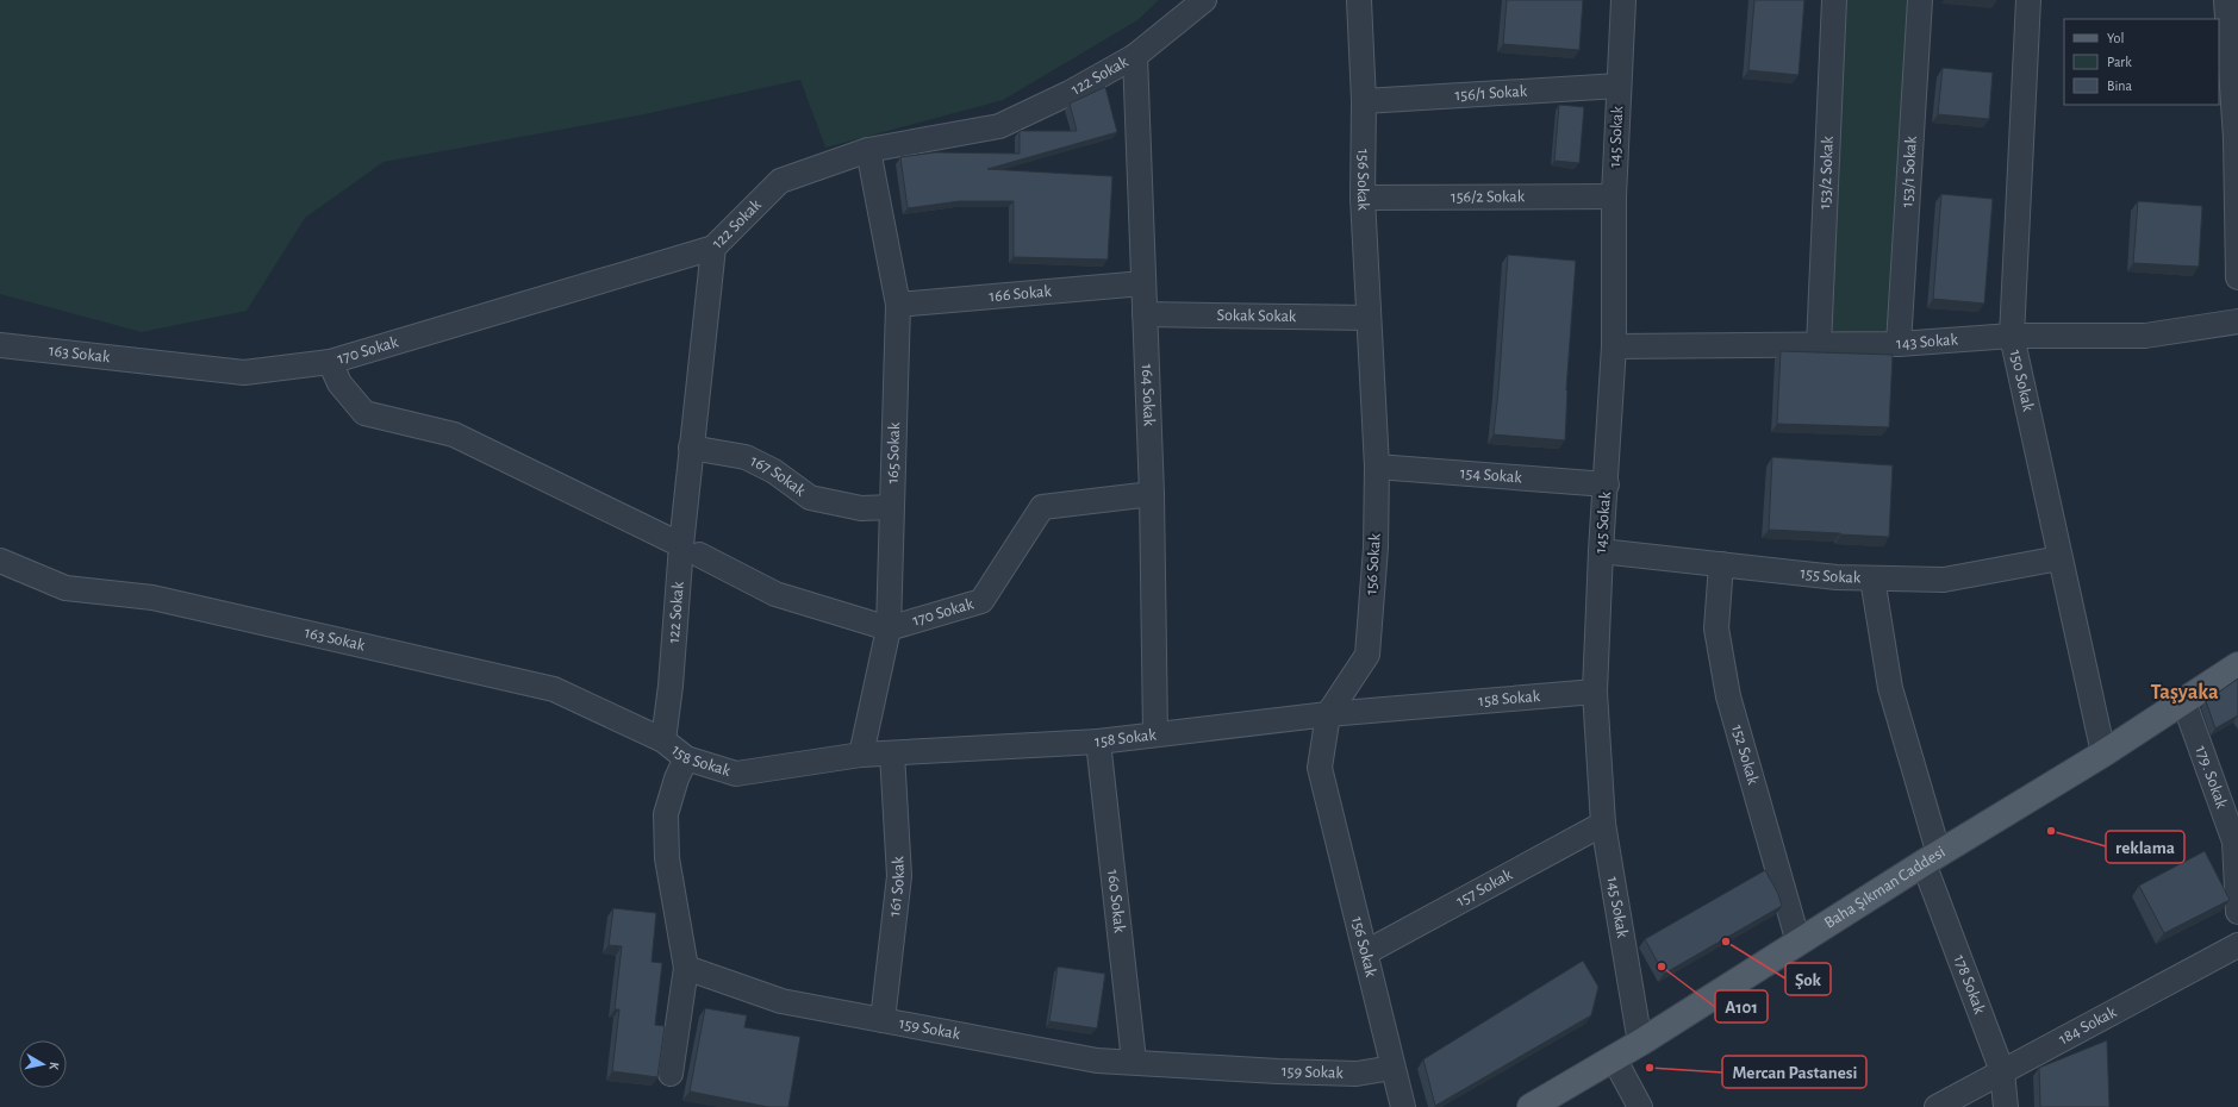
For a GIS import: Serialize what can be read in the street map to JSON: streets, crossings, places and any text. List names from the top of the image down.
{
  "streets": {
    "main road": ["Baha Şıkman Caddesi"],
    "street": [
      "122 Sokak",
      "156/1 Sokak",
      "145 Sokak",
      "153/2 Sokak",
      "153/1 Sokak",
      "156 Sokak",
      "156/2 Sokak",
      "166 Sokak",
      "Sokak Sokak",
      "143 Sokak",
      "170 Sokak",
      "163 Sokak",
      "150 Sokak",
      "164 Sokak",
      "165 Sokak",
      "154 Sokak",
      "167 Sokak",
      "155 Sokak",
      "158 Sokak",
      "152 Sokak",
      "179. Sokak",
      "161 Sokak",
      "157 Sokak",
      "160 Sokak",
      "178 Sokak",
      "184 Sokak",
      "159 Sokak"
    ]
  },
  "crossings": [
    ["122 Sokak", "170 Sokak"],
    ["122 Sokak", "163 Sokak"],
    ["122 Sokak", "164 Sokak"],
    ["122 Sokak", "165 Sokak"],
    ["122 Sokak", "167 Sokak"],
    ["122 Sokak", "158 Sokak"],
    ["156/1 Sokak", "145 Sokak"],
    ["156/1 Sokak", "156 Sokak"],
    ["145 Sokak", "156/2 Sokak"],
    ["145 Sokak", "143 Sokak"],
    ["145 Sokak", "154 Sokak"],
    ["145 Sokak", "155 Sokak"],
    ["145 Sokak", "158 Sokak"],
    ["145 Sokak", "157 Sokak"],
    ["145 Sokak", "Baha Şıkman Caddesi"],
    ["153/2 Sokak", "143 Sokak"],
    ["153/1 Sokak", "143 Sokak"],
    ["156 Sokak", "156/2 Sokak"],
    ["156 Sokak", "Sokak Sokak"],
    ["156 Sokak", "154 Sokak"],
    ["156 Sokak", "158 Sokak"],
    ["156 Sokak", "157 Sokak"],
    ["156 Sokak", "159 Sokak"],
    ["166 Sokak", "164 Sokak"],
    ["166 Sokak", "165 Sokak"],
    ["Sokak Sokak", "164 Sokak"],
    ["143 Sokak", "150 Sokak"],
    ["170 Sokak", "163 Sokak"],
    ["170 Sokak", "164 Sokak"],
    ["170 Sokak", "165 Sokak"],
    ["163 Sokak", "158 Sokak"],
    ["150 Sokak", "155 Sokak"],
    ["150 Sokak", "Baha Şıkman Caddesi"],
    ["164 Sokak", "158 Sokak"],
    ["165 Sokak", "167 Sokak"],
    ["165 Sokak", "158 Sokak"],
    ["155 Sokak", "152 Sokak"],
    ["155 Sokak", "178 Sokak"],
    ["158 Sokak", "161 Sokak"],
    ["158 Sokak", "160 Sokak"],
    ["152 Sokak", "Baha Şıkman Caddesi"],
    ["179. Sokak", "Baha Şıkman Caddesi"],
    ["161 Sokak", "159 Sokak"],
    ["Baha Şıkman Caddesi", "178 Sokak"],
    ["160 Sokak", "159 Sokak"],
    ["178 Sokak", "184 Sokak"]
  ],
  "districts": ["Taşyaka"],
  "places": [
    "reklama",
    "Şok",
    "A101",
    "Mercan Pastanesi"
  ],
  "legend": ["Yol", "Park", "Bina"],
  "north": "right"
}
